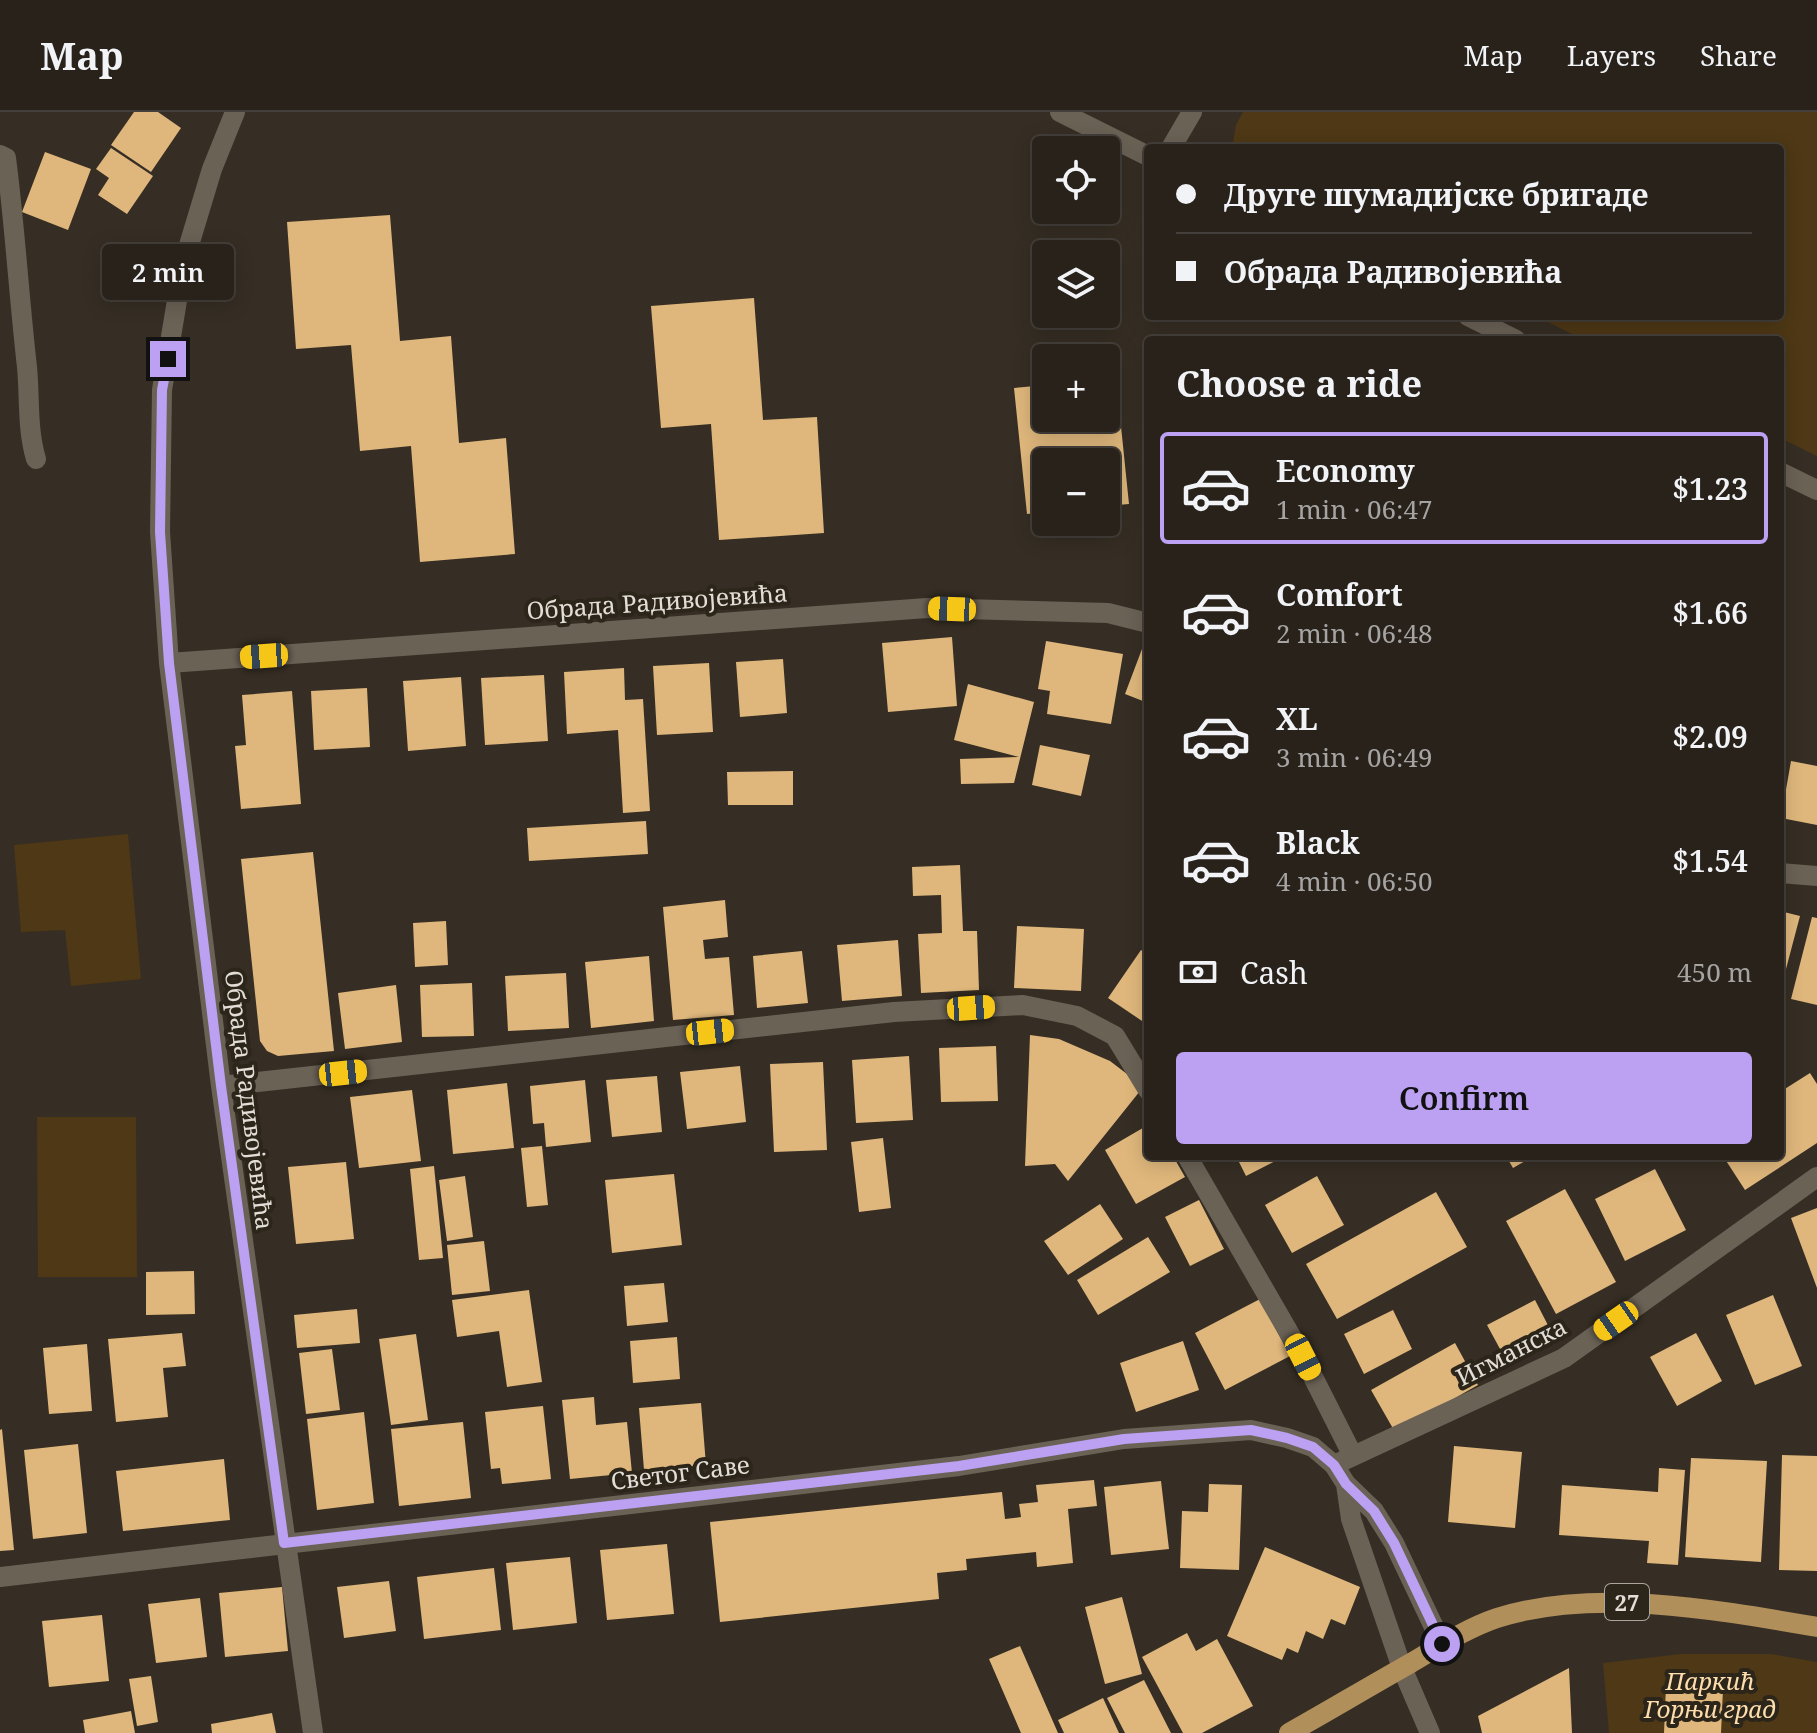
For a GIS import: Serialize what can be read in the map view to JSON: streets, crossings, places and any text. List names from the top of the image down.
{
  "streets": {
    "main road": ["27"],
    "street": ["Обрада Радивојевића", "Игманска", "Светог Саве"]
  },
  "crossings": [
    ["Обрада Радивојевића", "Светог Саве"],
    ["Игманска", "Светог Саве"]
  ],
  "parks": ["Паркић Горњи град"],
  "page": {
    "header": "Map",
    "nav": ["Map", "Layers", "Share"],
    "map_buttons": ["+", "−"],
    "banner": ["Друге шумадијске бригаде", "Обрада Радивојевића"],
    "bubble": "2 min",
    "heading": "Choose a ride",
    "list": [
      {
        "name": "Economy",
        "note": "1 min · 06:47",
        "value": "$1.23"
      },
      {
        "name": "Comfort",
        "note": "2 min · 06:48",
        "value": "$1.66"
      },
      {
        "name": "XL",
        "note": "3 min · 06:49",
        "value": "$2.09"
      },
      {
        "name": "Black",
        "note": "4 min · 06:50",
        "value": "$1.54"
      }
    ],
    "pay": ["Cash", "450 m"],
    "buttons": "Confirm"
  }
}
